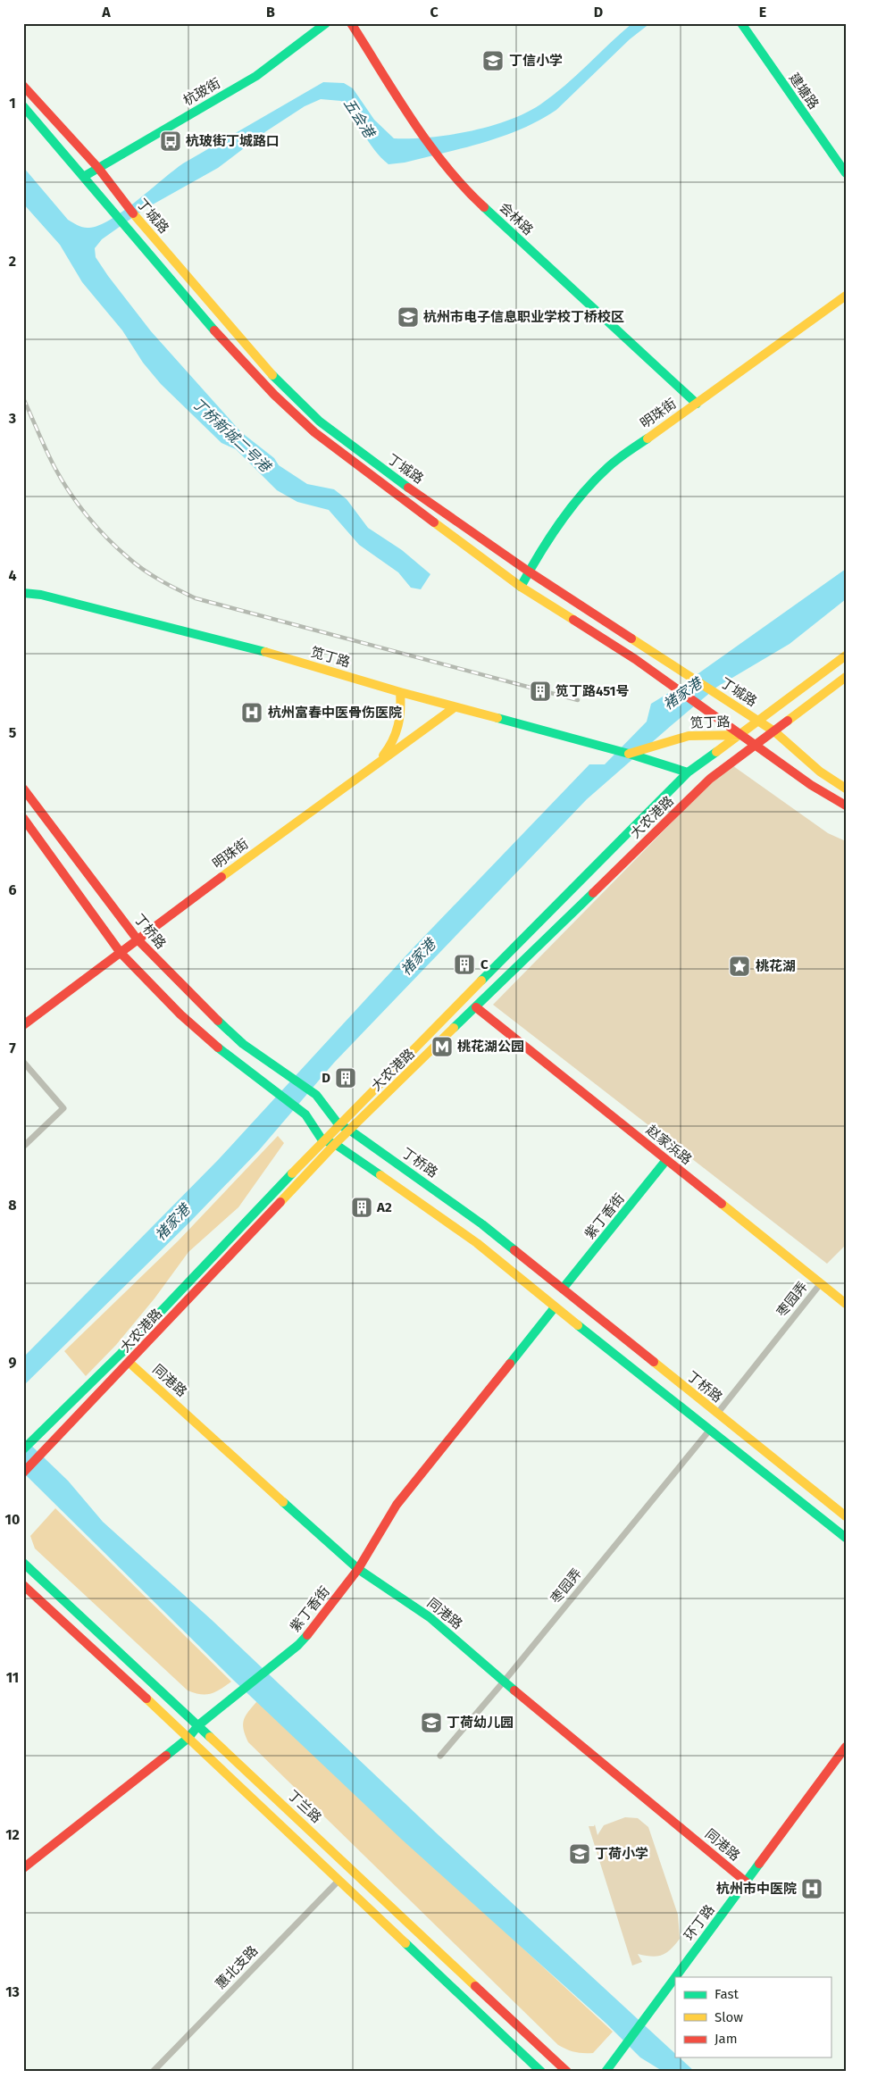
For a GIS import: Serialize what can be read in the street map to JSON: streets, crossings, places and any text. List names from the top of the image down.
{
  "streets": {
    "main road": [
      "建塘路",
      "杭玻街",
      "丁城路",
      "会林路",
      "明珠街",
      "笕丁路",
      "大农港路",
      "丁桥路",
      "赵家浜路",
      "紫丁香街",
      "同港路",
      "丁兰路",
      "环丁路"
    ],
    "street": ["枣园弄", "蕙北支路"]
  },
  "crossings": [
    ["杭玻街", "丁城路"],
    ["丁城路", "明珠街"],
    ["丁城路", "笕丁路"],
    ["丁城路", "大农港路"],
    ["会林路", "明珠街"],
    ["明珠街", "笕丁路"],
    ["明珠街", "丁桥路"],
    ["笕丁路", "大农港路"],
    ["大农港路", "丁桥路"],
    ["大农港路", "赵家浜路"],
    ["大农港路", "同港路"],
    ["丁桥路", "紫丁香街"],
    ["丁桥路", "枣园弄"],
    ["赵家浜路", "紫丁香街"],
    ["赵家浜路", "枣园弄"],
    ["紫丁香街", "同港路"],
    ["紫丁香街", "丁兰路"],
    ["枣园弄", "同港路"],
    ["同港路", "环丁路"]
  ],
  "water": ["五会港", "丁桥新城二号港", "褚家港"],
  "places": {
    "school or university": [
      "丁信小学",
      "杭州市电子信息职业学校丁桥校区",
      "丁荷幼儿园",
      "丁荷小学"
    ],
    "bus stop": ["杭玻街丁城路口"],
    "building": [
      "笕丁路451号",
      "C",
      "D",
      "A2"
    ],
    "hospital": ["杭州富春中医骨伤医院", "杭州市中医院"],
    "place": ["桃花湖"],
    "metro station": ["桃花湖公园"]
  },
  "legend": ["Fast", "Slow", "Jam"],
  "grid": {
    "columns": [
      "A",
      "B",
      "C",
      "D",
      "E"
    ],
    "rows": [
      "1",
      "2",
      "3",
      "4",
      "5",
      "6",
      "7",
      "8",
      "9",
      "10",
      "11",
      "12",
      "13"
    ]
  }
}
